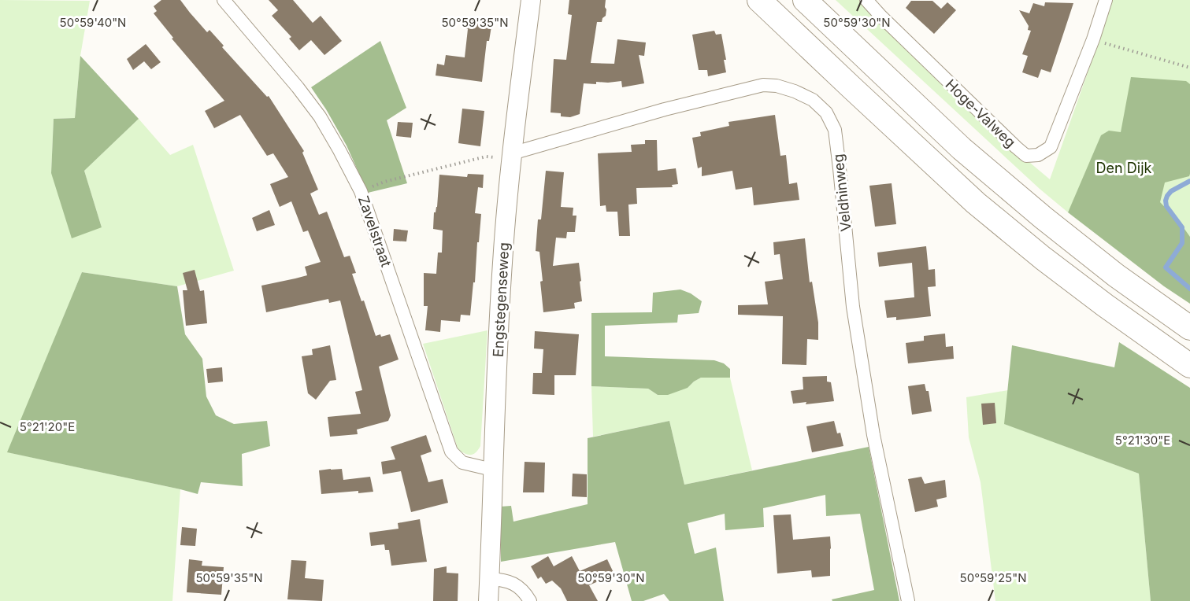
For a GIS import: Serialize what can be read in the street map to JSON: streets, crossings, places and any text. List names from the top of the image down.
{
  "streets": {
    "street": [
      "Hoge-Valweg",
      "Veldhinweg",
      "Zavelstraat",
      "Engstegenseweg"
    ]
  },
  "crossings": [
    ["Veldhinweg", "Engstegenseweg"],
    ["Zavelstraat", "Engstegenseweg"]
  ],
  "parks": ["Den Dijk"],
  "coordinates": [
    "50°59'35\"N",
    "50°59'30\"N",
    "50°59'40\"N",
    "5°21'20\"E",
    "5°21'30\"E",
    "50°59'25\"N"
  ]
}
